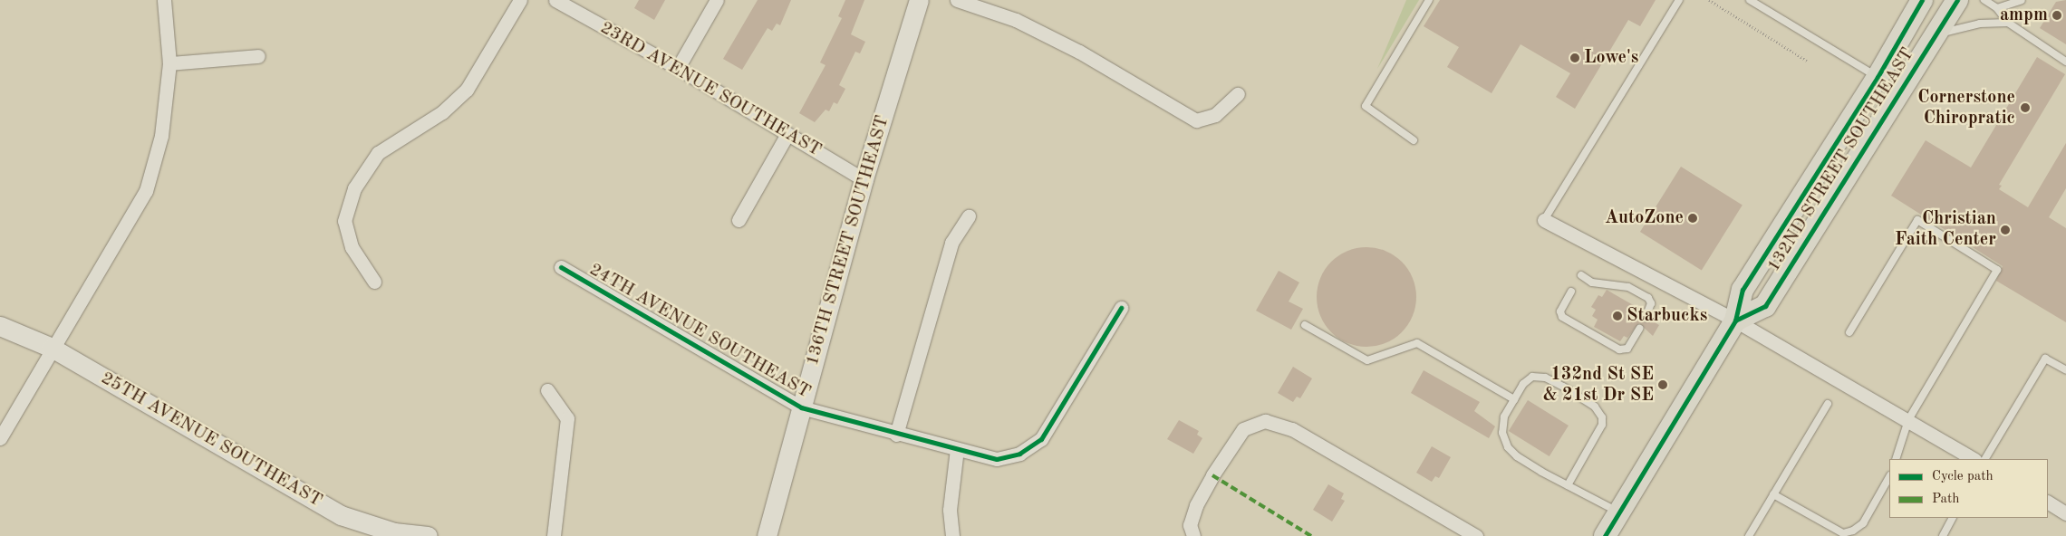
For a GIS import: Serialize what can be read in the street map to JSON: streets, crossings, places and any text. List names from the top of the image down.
{
  "streets": {
    "main road": ["132ND STREET SOUTHEAST"],
    "street": [
      "23RD AVENUE SOUTHEAST",
      "136TH STREET SOUTHEAST",
      "24TH AVENUE SOUTHEAST",
      "25TH AVENUE SOUTHEAST"
    ]
  },
  "crossings": [
    ["23RD AVENUE SOUTHEAST", "136TH STREET SOUTHEAST"],
    ["136TH STREET SOUTHEAST", "24TH AVENUE SOUTHEAST"]
  ],
  "places": [
    "ampm",
    "Lowe's",
    "Cornerstone Chiropratic",
    "AutoZone",
    "Christian Faith Center",
    "Starbucks",
    "132nd St SE & 21st Dr SE"
  ],
  "legend": ["Cycle path", "Path"]
}
